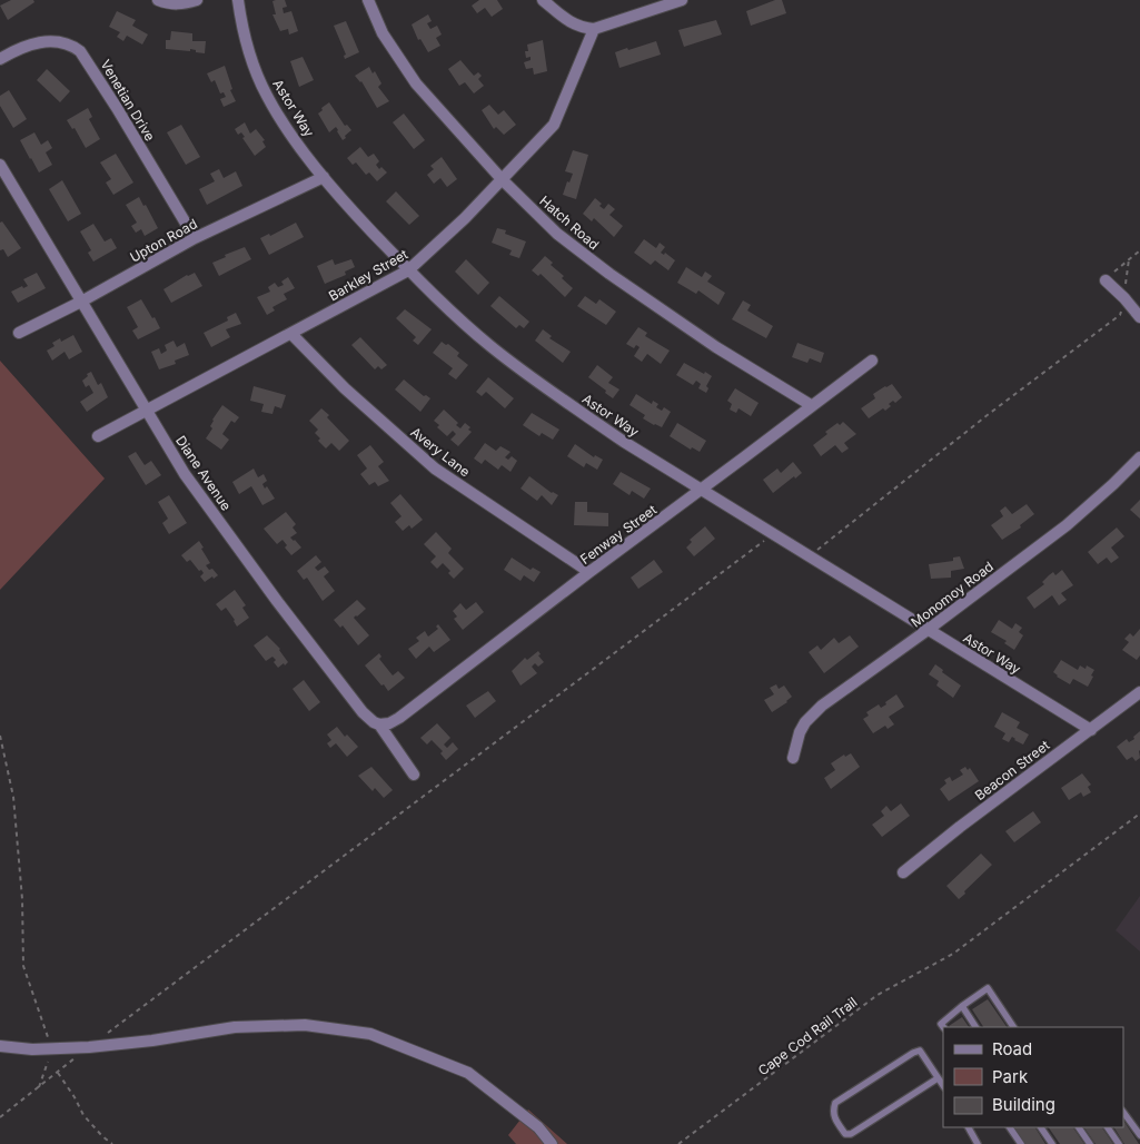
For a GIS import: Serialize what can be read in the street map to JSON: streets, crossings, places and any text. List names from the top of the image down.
{
  "streets": {
    "street": [
      "Venetian Drive",
      "Astor Way",
      "Hatch Road",
      "Upton Road",
      "Barkley Street",
      "Avery Lane",
      "Diane Avenue",
      "Fenway Street",
      "Monomoy Road",
      "Beacon Street"
    ],
    "path": ["Cape Cod Rail Trail"]
  },
  "crossings": [
    ["Venetian Drive", "Upton Road"],
    ["Astor Way", "Upton Road"],
    ["Astor Way", "Barkley Street"],
    ["Astor Way", "Fenway Street"],
    ["Astor Way", "Monomoy Road"],
    ["Astor Way", "Beacon Street"],
    ["Hatch Road", "Barkley Street"],
    ["Hatch Road", "Fenway Street"],
    ["Upton Road", "Diane Avenue"],
    ["Barkley Street", "Avery Lane"],
    ["Barkley Street", "Diane Avenue"],
    ["Avery Lane", "Fenway Street"],
    ["Diane Avenue", "Fenway Street"]
  ],
  "legend": ["Road", "Park", "Building"]
}
